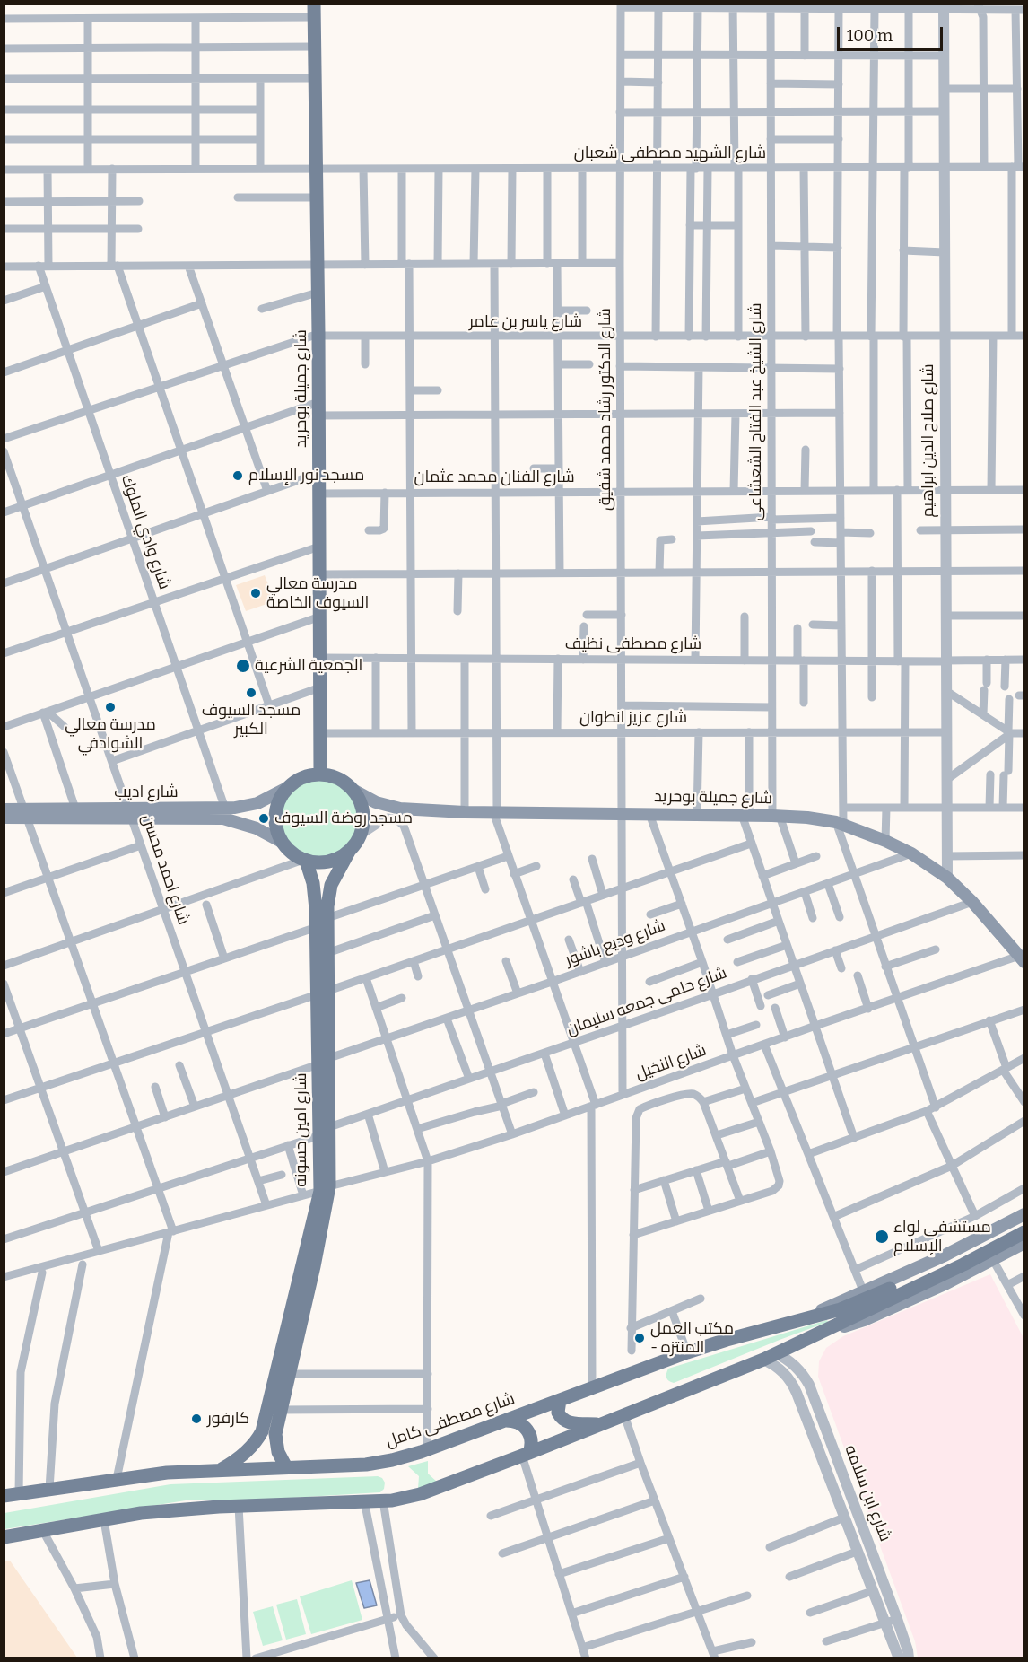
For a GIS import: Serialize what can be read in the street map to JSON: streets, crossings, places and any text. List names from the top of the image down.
{
  "streets": {
    "main road": [
      "شارع جميلة بوحريد",
      "شارع اديب",
      "شارع امين حسونه",
      "شارع مصطفى كامل"
    ],
    "street": [
      "شارع الشهيد مصطفى شعبان",
      "شارع ياسر بن عامر",
      "شارع الدكتور رشاد محمد شفيق",
      "شارع الشيخ عبد الفتاح الشعشاعى",
      "شارع صلاح الدين ابراهيم",
      "شارع الفنان محمد عثمان",
      "شارع وادي الملوك",
      "شارع مصطفى نظيف",
      "شارع عزيز انطوان",
      "شارع احمد محسن",
      "شارع وديع باشور",
      "شارع حلمى جمعه سليمان",
      "شارع النخيل",
      "شارع ابن سلامه"
    ]
  },
  "crossings": [
    ["شارع الشهيد مصطفى شعبان", "شارع جميلة بوحريد"],
    ["شارع الشهيد مصطفى شعبان", "شارع الدكتور رشاد محمد شفيق"],
    ["شارع الشهيد مصطفى شعبان", "شارع الشيخ عبد الفتاح الشعشاعى"],
    ["شارع الشهيد مصطفى شعبان", "شارع صلاح الدين ابراهيم"],
    ["شارع ياسر بن عامر", "شارع جميلة بوحريد"],
    ["شارع ياسر بن عامر", "شارع الدكتور رشاد محمد شفيق"],
    ["شارع ياسر بن عامر", "شارع الشيخ عبد الفتاح الشعشاعى"],
    ["شارع ياسر بن عامر", "شارع صلاح الدين ابراهيم"],
    ["شارع ياسر بن عامر", "شارع وادي الملوك"],
    ["شارع جميلة بوحريد", "شارع الدكتور رشاد محمد شفيق"],
    ["شارع جميلة بوحريد", "شارع الشيخ عبد الفتاح الشعشاعى"],
    ["شارع جميلة بوحريد", "شارع صلاح الدين ابراهيم"],
    ["شارع جميلة بوحريد", "شارع الفنان محمد عثمان"],
    ["شارع جميلة بوحريد", "شارع مصطفى نظيف"],
    ["شارع جميلة بوحريد", "شارع عزيز انطوان"],
    ["شارع جميلة بوحريد", "شارع اديب"],
    ["شارع جميلة بوحريد", "شارع وديع باشور"],
    ["شارع جميلة بوحريد", "شارع حلمى جمعه سليمان"],
    ["شارع جميلة بوحريد", "شارع النخيل"],
    ["شارع جميلة بوحريد", "شارع امين حسونه"],
    ["شارع الدكتور رشاد محمد شفيق", "شارع الفنان محمد عثمان"],
    ["شارع الدكتور رشاد محمد شفيق", "شارع مصطفى نظيف"],
    ["شارع الدكتور رشاد محمد شفيق", "شارع عزيز انطوان"],
    ["شارع الدكتور رشاد محمد شفيق", "شارع وديع باشور"],
    ["شارع الدكتور رشاد محمد شفيق", "شارع حلمى جمعه سليمان"],
    ["شارع الدكتور رشاد محمد شفيق", "شارع النخيل"],
    ["شارع الشيخ عبد الفتاح الشعشاعى", "شارع الفنان محمد عثمان"],
    ["شارع الشيخ عبد الفتاح الشعشاعى", "شارع مصطفى نظيف"],
    ["شارع الشيخ عبد الفتاح الشعشاعى", "شارع عزيز انطوان"],
    ["شارع صلاح الدين ابراهيم", "شارع الفنان محمد عثمان"],
    ["شارع صلاح الدين ابراهيم", "شارع مصطفى نظيف"],
    ["شارع صلاح الدين ابراهيم", "شارع عزيز انطوان"],
    ["شارع وادي الملوك", "شارع اديب"],
    ["شارع اديب", "شارع احمد محسن"],
    ["شارع اديب", "شارع امين حسونه"],
    ["شارع احمد محسن", "شارع وديع باشور"],
    ["شارع احمد محسن", "شارع حلمى جمعه سليمان"],
    ["شارع احمد محسن", "شارع النخيل"],
    ["شارع وديع باشور", "شارع امين حسونه"],
    ["شارع حلمى جمعه سليمان", "شارع امين حسونه"],
    ["شارع النخيل", "شارع امين حسونه"],
    ["شارع امين حسونه", "شارع مصطفى كامل"]
  ],
  "places": [
    "مسجد نور الإسلام",
    "مدرسة معالي السيوف الخاصة",
    "الجمعية الشرعية",
    "مسجد السيوف الكبير",
    "مدرسة معالي الشوادفي",
    "مسجد روضة السيوف",
    "مستشفى لواء الإسلام",
    "مكتب العمل - المنتزه",
    "كارفور"
  ],
  "scale_bar": "100 m"
}
